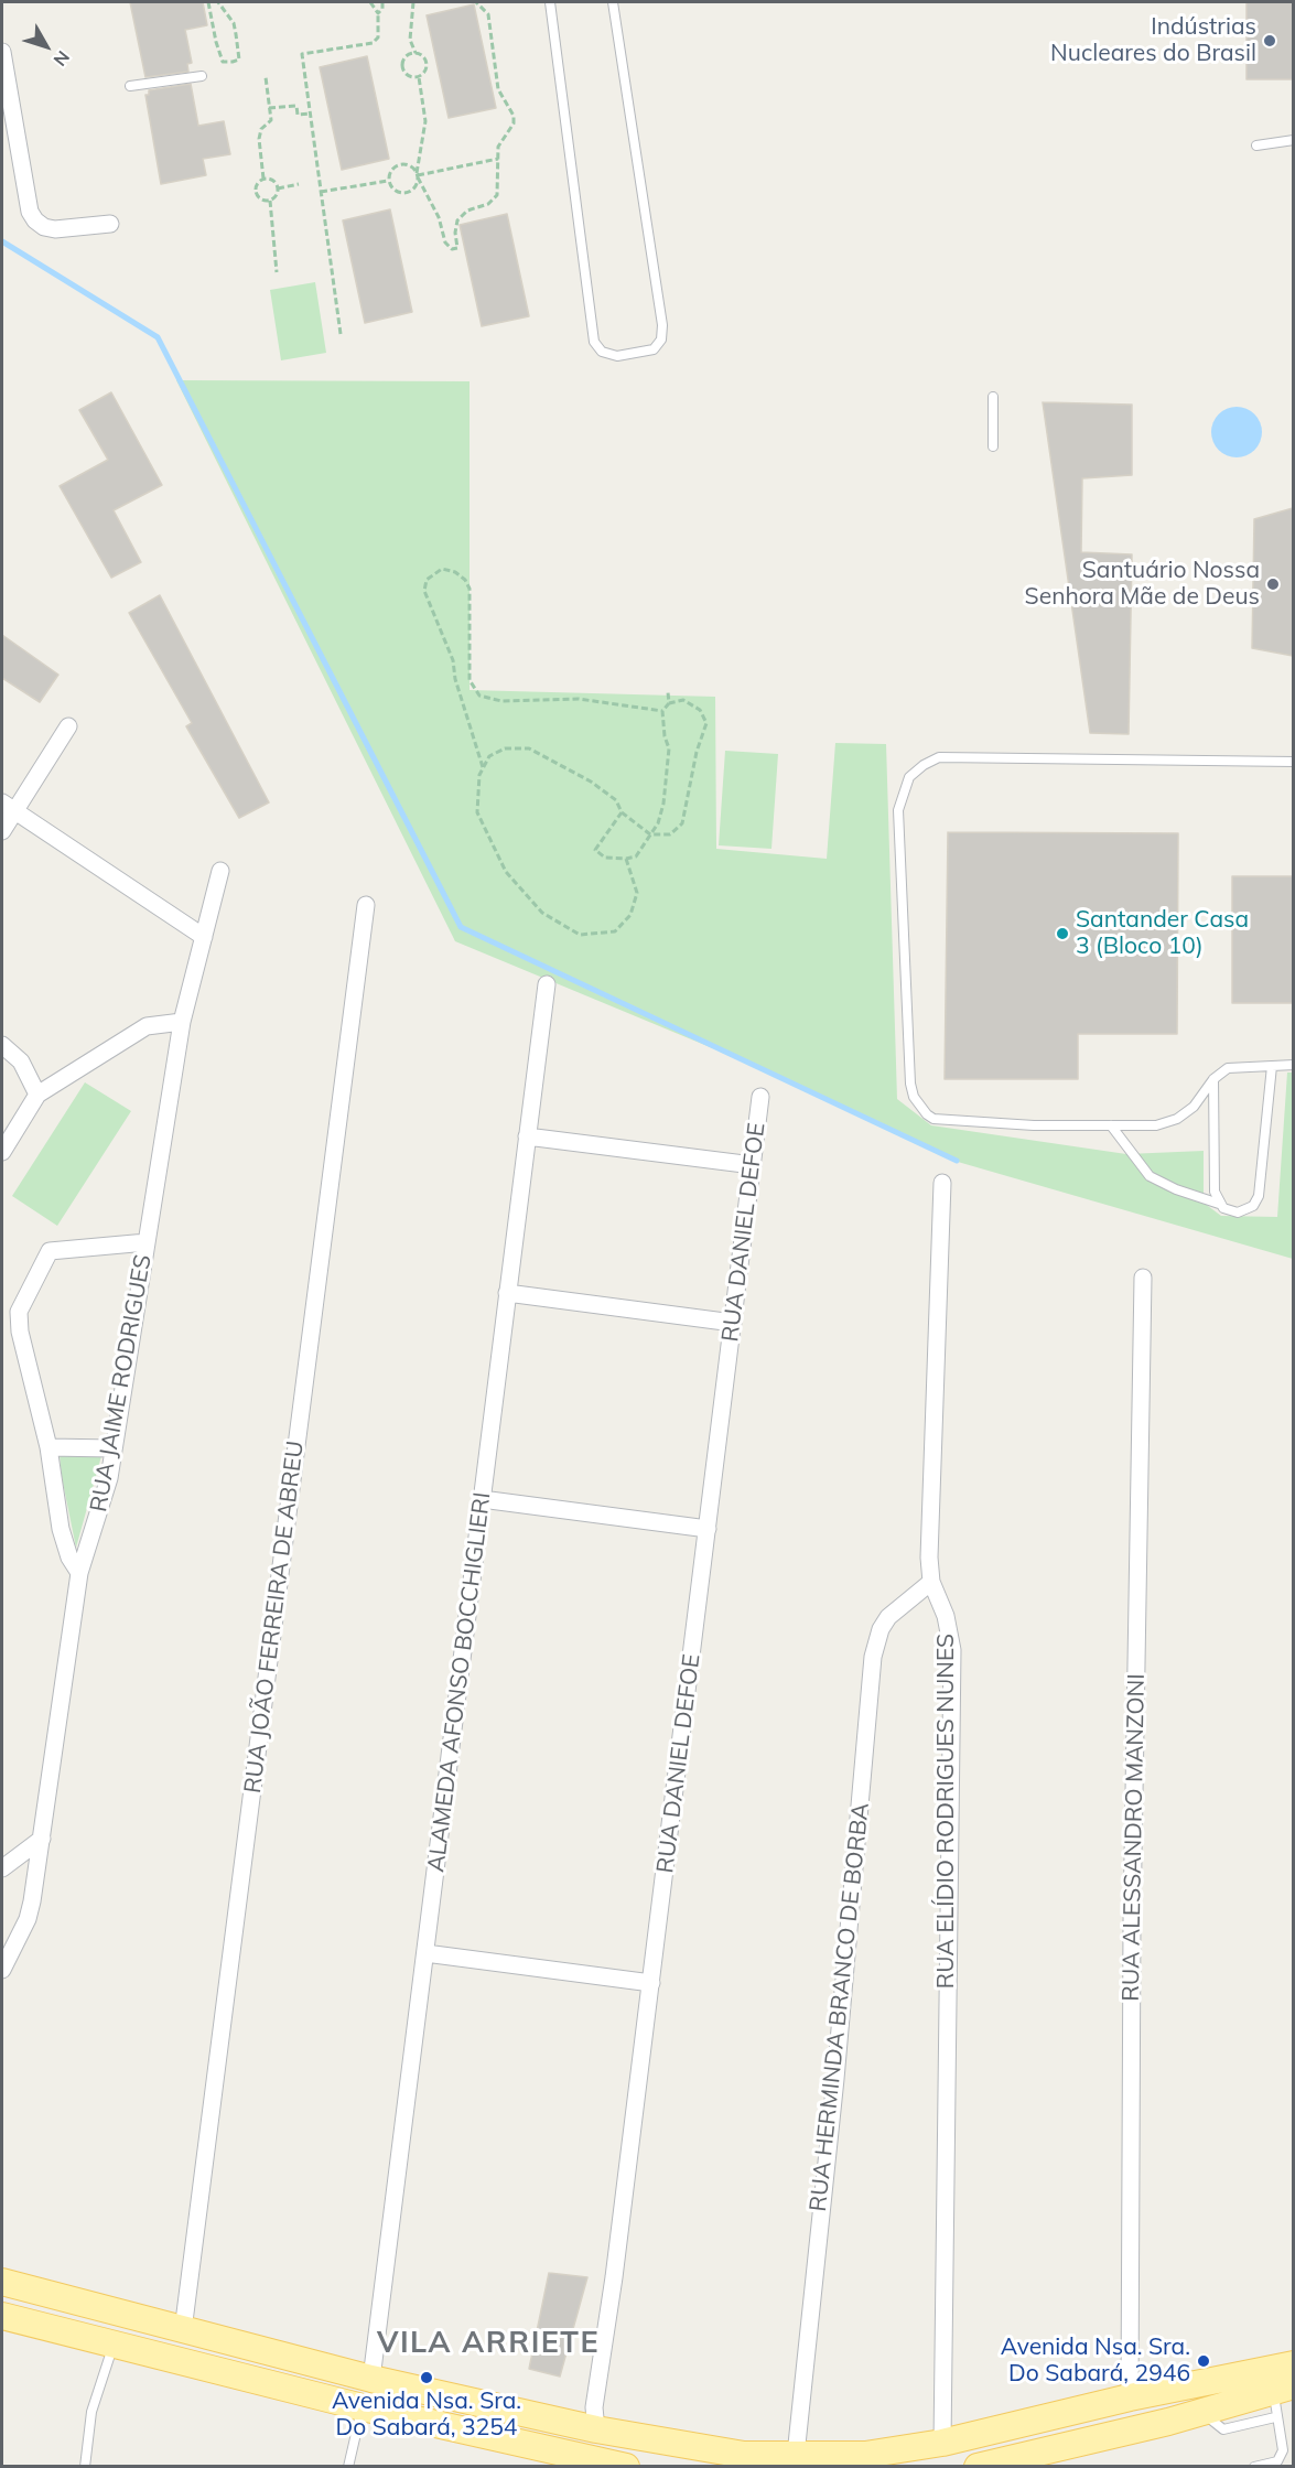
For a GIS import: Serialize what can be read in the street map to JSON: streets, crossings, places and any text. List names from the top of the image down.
{
  "streets": {
    "street": [
      "RUA DANIEL DEFOE",
      "RUA JAIME RODRIGUES",
      "RUA JOÃO FERREIRA DE ABREU",
      "ALAMEDA AFONSO BOCCHIGLIERI",
      "RUA ELÍDIO RODRIGUES NUNES",
      "RUA ALESSANDRO MANZONI",
      "RUA HERMINDA BRANCO DE BORBA"
    ]
  },
  "crossings": [
    ["RUA ELÍDIO RODRIGUES NUNES", "RUA HERMINDA BRANCO DE BORBA"]
  ],
  "districts": ["VILA ARRIETE"],
  "places": [
    "Indústrias Nucleares do Brasil",
    "Santuário Nossa Senhora Mãe de Deus",
    "Santander Casa 3 (Bloco 10)",
    "Avenida Nsa. Sra. Do Sabará, 2946",
    "Avenida Nsa. Sra. Do Sabará, 3254"
  ],
  "north": "bottom right"
}
